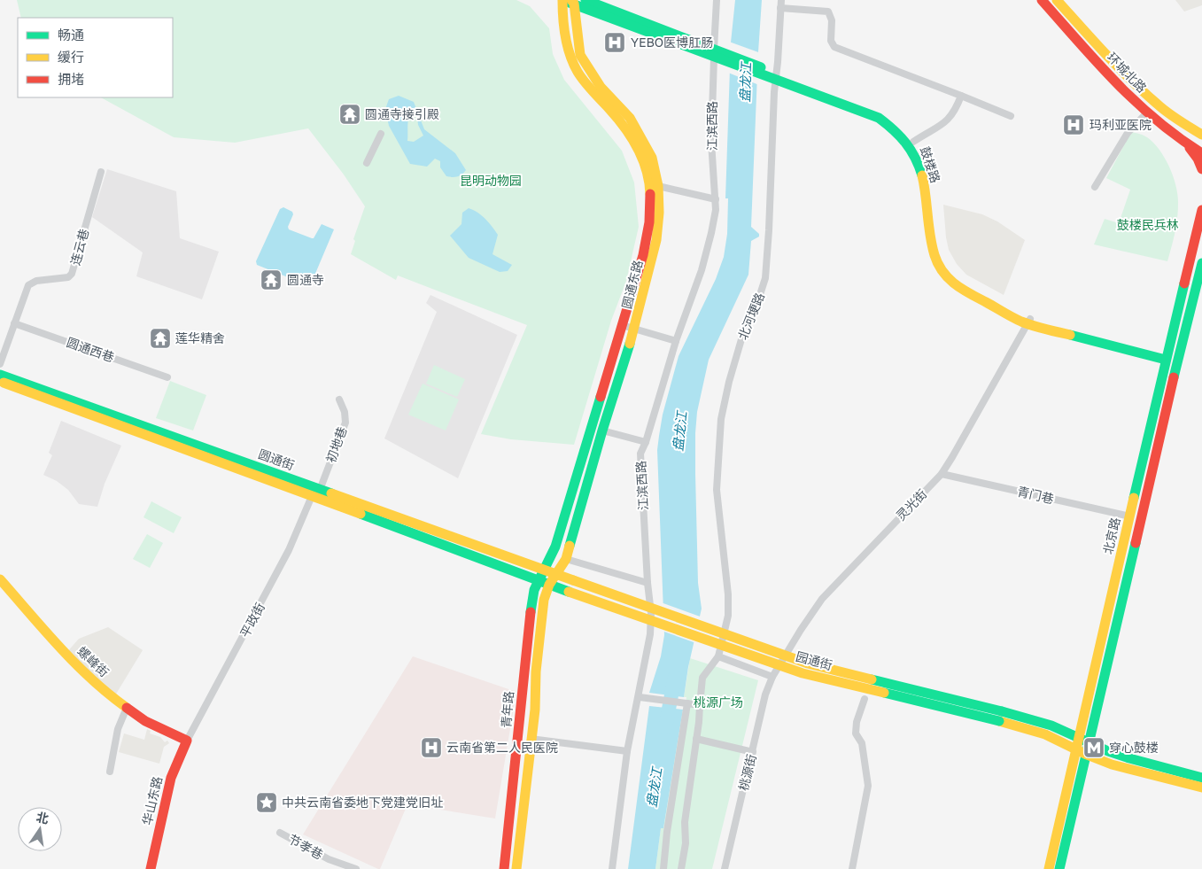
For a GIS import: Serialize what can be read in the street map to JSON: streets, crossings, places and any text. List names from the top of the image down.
{
  "streets": {
    "main road": [
      "环城北路",
      "鼓楼路",
      "圆通东路",
      "圆通街",
      "北京路",
      "园通街",
      "螺峰街",
      "青年路",
      "华山东路"
    ],
    "street": [
      "江滨西路",
      "连云巷",
      "北河埂路",
      "圆通西巷",
      "初地巷",
      "青门巷",
      "灵光街",
      "平政街",
      "桃源街",
      "节孝巷"
    ]
  },
  "crossings": [
    ["江滨西路", "鼓楼路"],
    ["鼓楼路", "圆通东路"],
    ["鼓楼路", "北河埂路"],
    ["鼓楼路", "灵光街"],
    ["鼓楼路", "北京路"],
    ["连云巷", "圆通西巷"],
    ["圆通东路", "圆通街"],
    ["圆通东路", "园通街"],
    ["圆通东路", "青年路"],
    ["初地巷", "圆通街"],
    ["初地巷", "平政街"],
    ["圆通街", "平政街"],
    ["圆通街", "园通街"],
    ["圆通街", "青年路"],
    ["青门巷", "灵光街"],
    ["青门巷", "北京路"],
    ["灵光街", "桃源街"],
    ["北京路", "园通街"],
    ["平政街", "螺峰街"],
    ["平政街", "华山东路"],
    ["园通街", "青年路"],
    ["螺峰街", "华山东路"]
  ],
  "water": ["盘龙江"],
  "parks": ["昆明动物园", "鼓楼民兵林", "桃源广场"],
  "places": {
    "hospital": ["YEBO医博肛肠", "玛利亚医院", "云南省第二人民医院"],
    "temple": ["圆通寺接引殿", "圆通寺", "莲华精舍"],
    "metro station": ["穿心鼓楼"],
    "place": ["中共云南省委地下党建党旧址"]
  },
  "legend": ["畅通", "缓行", "拥堵"],
  "north": "top"
}
